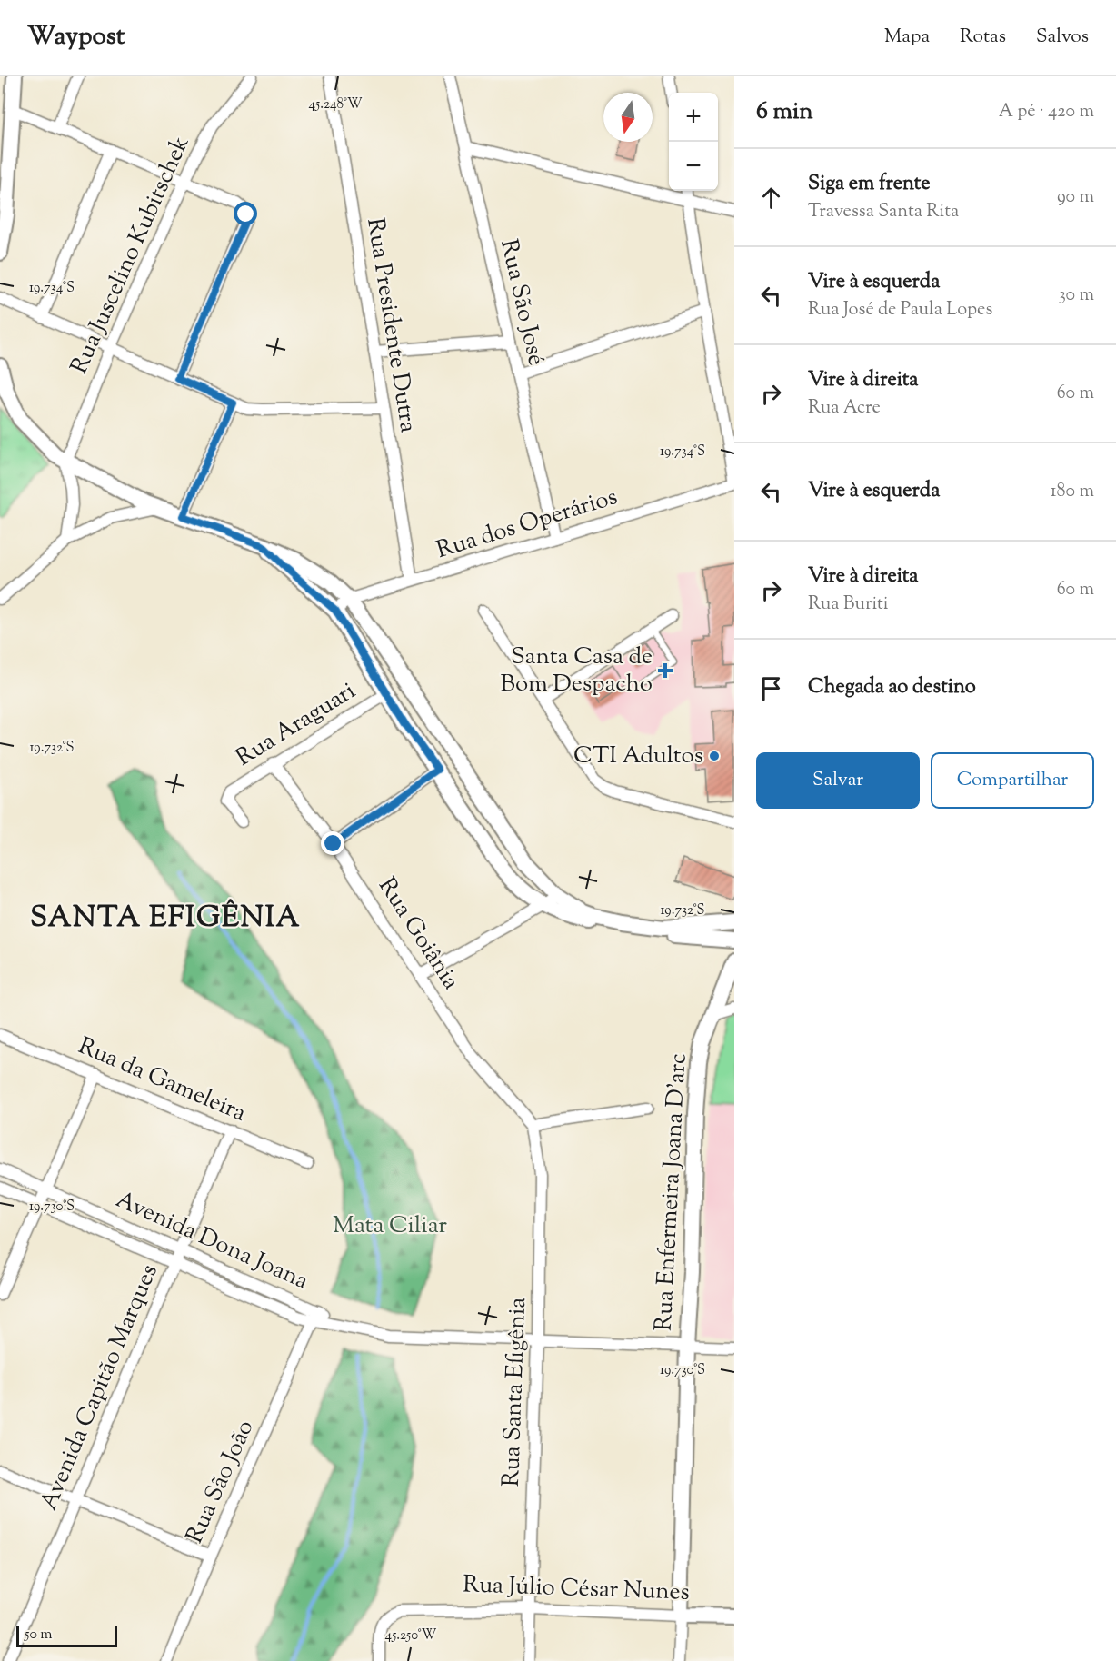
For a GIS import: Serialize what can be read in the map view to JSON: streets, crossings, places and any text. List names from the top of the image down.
{
  "streets": {
    "main road": ["Rua Enfermeira Joana D'arc", "Rua Júlio César Nunes"],
    "street": [
      "Rua Juscelino Kubitschek",
      "Rua São José",
      "Rua Presidente Dutra",
      "Rua dos Operários",
      "Rua Araguari",
      "Rua Goiânia",
      "Rua da Gameleira",
      "Avenida Dona Joana",
      "Avenida Capitão Marques",
      "Rua Santa Efigênia",
      "Rua São João"
    ]
  },
  "crossings": [
    ["Rua São José", "Rua dos Operários"],
    ["Rua Presidente Dutra", "Rua dos Operários"],
    ["Rua Araguari", "Rua Goiânia"],
    ["Rua Goiânia", "Rua Santa Efigênia"],
    ["Rua da Gameleira", "Avenida Capitão Marques"],
    ["Rua Enfermeira Joana D'arc", "Rua Júlio César Nunes"],
    ["Avenida Dona Joana", "Avenida Capitão Marques"],
    ["Avenida Dona Joana", "Rua São João"],
    ["Rua Santa Efigênia", "Rua Júlio César Nunes"]
  ],
  "districts": ["SANTA EFIGÊNIA"],
  "parks": ["Mata Ciliar"],
  "places": {
    "health": ["Santa Casa de Bom Despacho"],
    "other": ["CTI Adultos"]
  },
  "scale_bar": "50 m",
  "north": "bottom",
  "page": {
    "header": "Waypost",
    "nav": ["Mapa", "Rotas", "Salvos"],
    "heading": ["6 min", "A pé · 420 m"],
    "map_buttons": ["+", "−"],
    "list": [
      ["Siga em frente", "Travessa Santa Rita", "90 m"],
      ["Vire à esquerda", "Rua José de Paula Lopes", "30 m"],
      ["Vire à direita", "Rua Acre", "60 m"],
      ["Vire à esquerda", "180 m"],
      ["Vire à direita", "Rua Buriti", "60 m"],
      "Chegada ao destino"
    ],
    "buttons": ["Salvar", "Compartilhar"],
    "scale": "50 m"
  },
  "coordinates": [
    "45.248°W",
    "19.734°S",
    "19.732°S",
    "19.730°S",
    "45.250°W"
  ]
}
